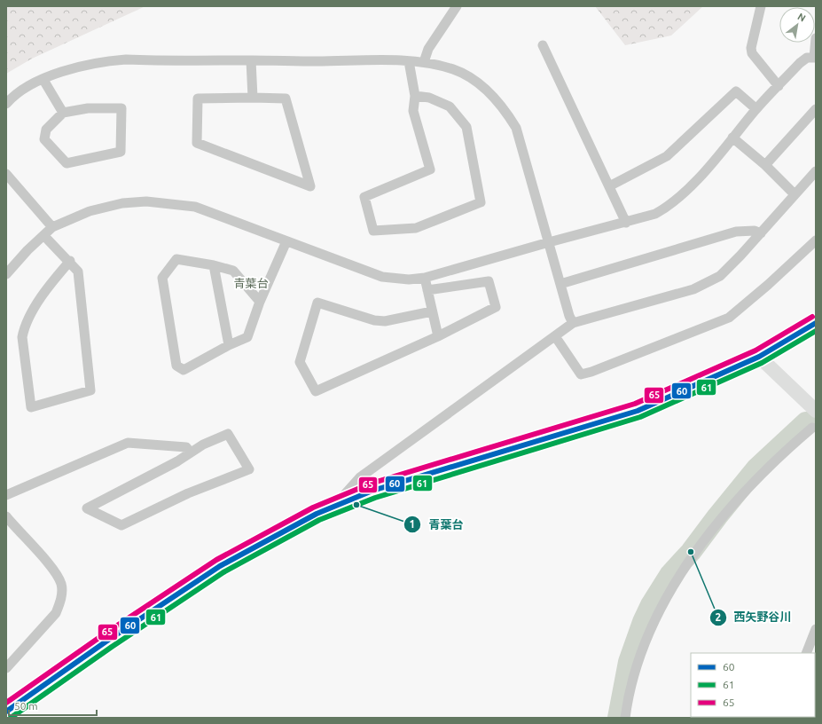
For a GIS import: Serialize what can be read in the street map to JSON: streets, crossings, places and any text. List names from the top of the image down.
{
  "districts": ["青葉台"],
  "places": ["青葉台", "西矢野谷川"],
  "lines": ["transit line 65", "transit line 60", "transit line 61"],
  "legend": ["60", "61", "65"],
  "scale_bar": "50 m",
  "north": "top right"
}
